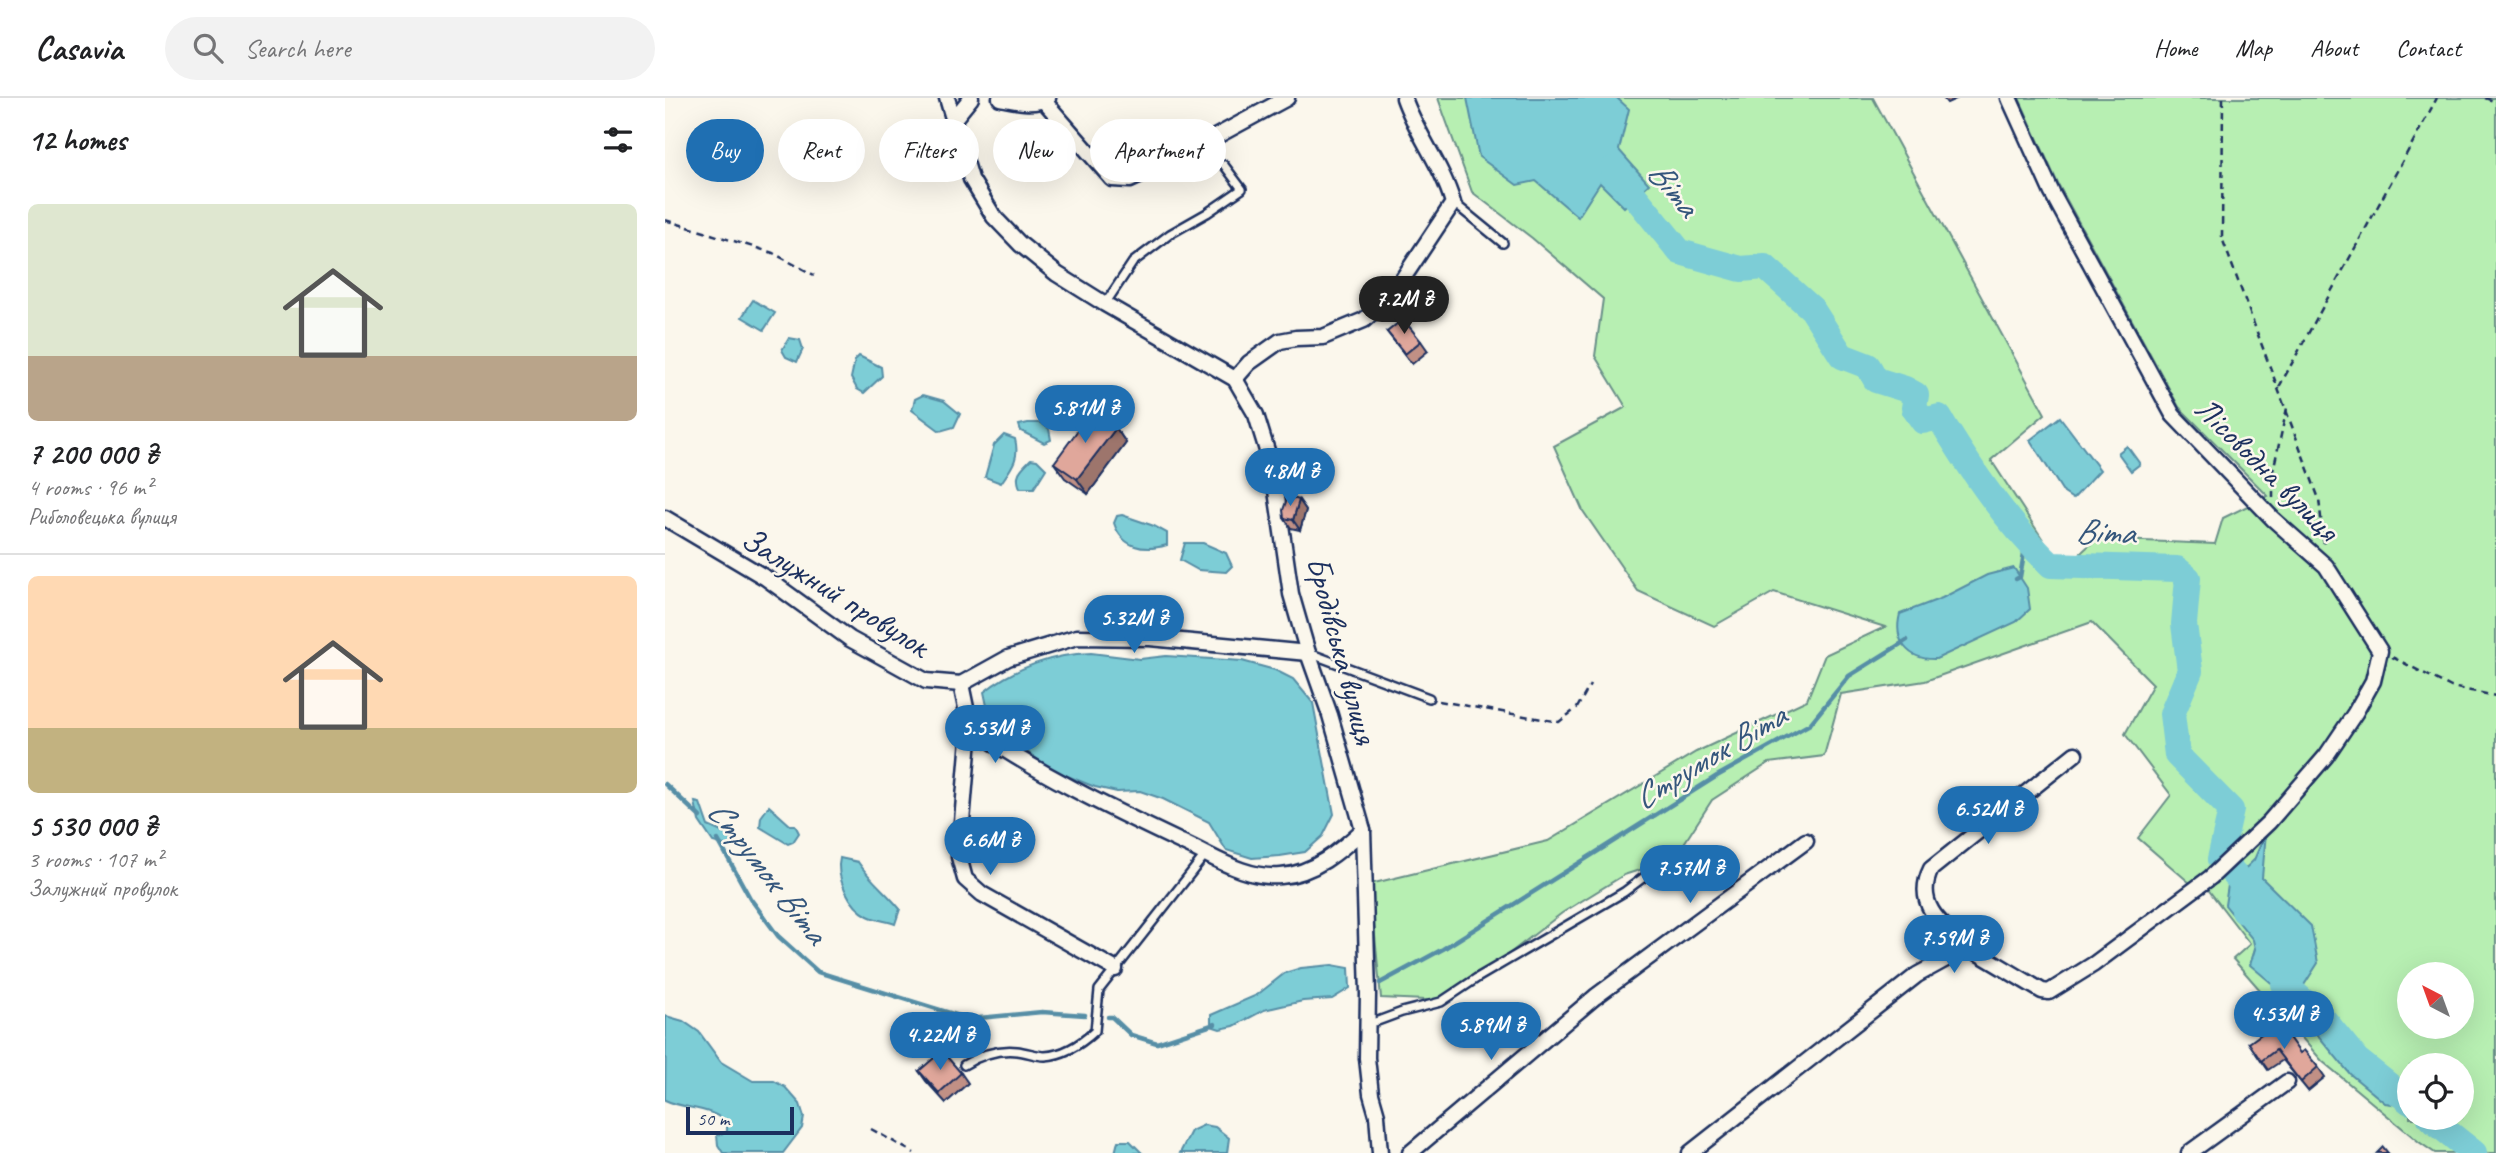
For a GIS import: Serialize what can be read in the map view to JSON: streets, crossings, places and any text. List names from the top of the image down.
{
  "streets": {
    "street": ["Лісоводна вулиця", "Залужний провулок", "Бродівська вулиця"]
  },
  "water": ["Віта", "Струмок Віта"],
  "scale_bar": "50 m",
  "north": "top left",
  "page": {
    "header": "Casavia",
    "search": "Search here",
    "nav": [
      "Home",
      "Map",
      "About",
      "Contact"
    ],
    "heading": "12 homes",
    "chip": [
      "Buy",
      "Rent",
      "Filters",
      "New",
      "Apartment"
    ],
    "list": [
      {
        "name": "7 200 000 ₴",
        "note": "4 rooms · 96 m² · Риболовецька вулиця"
      },
      {
        "name": "5 530 000 ₴",
        "note": "3 rooms · 107 m² · Залужний провулок"
      }
    ],
    "price": [
      "7.2M ₴",
      "5.81M ₴",
      "4.8M ₴",
      "5.32M ₴",
      "5.53M ₴",
      "6.52M ₴",
      "6.6M ₴",
      "7.57M ₴",
      "7.59M ₴",
      "4.53M ₴",
      "5.89M ₴",
      "4.22M ₴"
    ],
    "scale": "50 m"
  }
}
